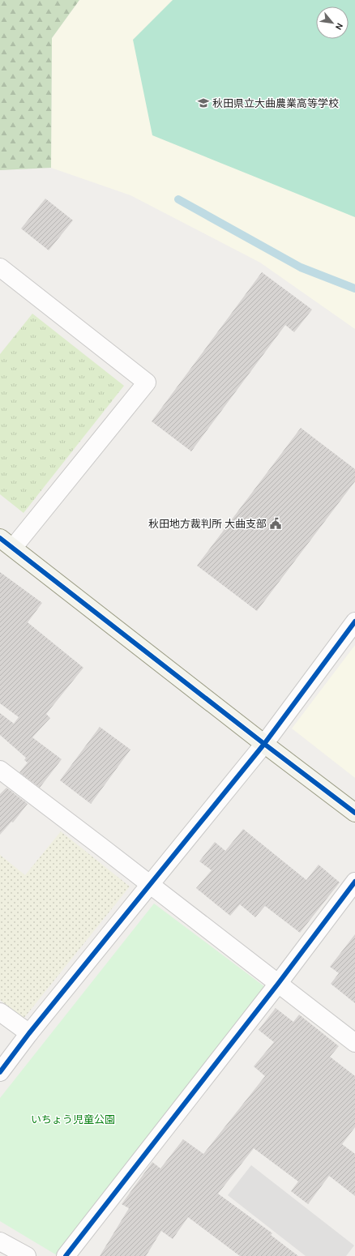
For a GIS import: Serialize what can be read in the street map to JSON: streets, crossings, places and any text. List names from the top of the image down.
{
  "parks": ["いちょう児童公園"],
  "places": {
    "school or university": ["秋田県立大曲農業高等学校"],
    "public building": ["秋田地方裁判所 大曲支部"]
  },
  "north": "bottom right"
}
